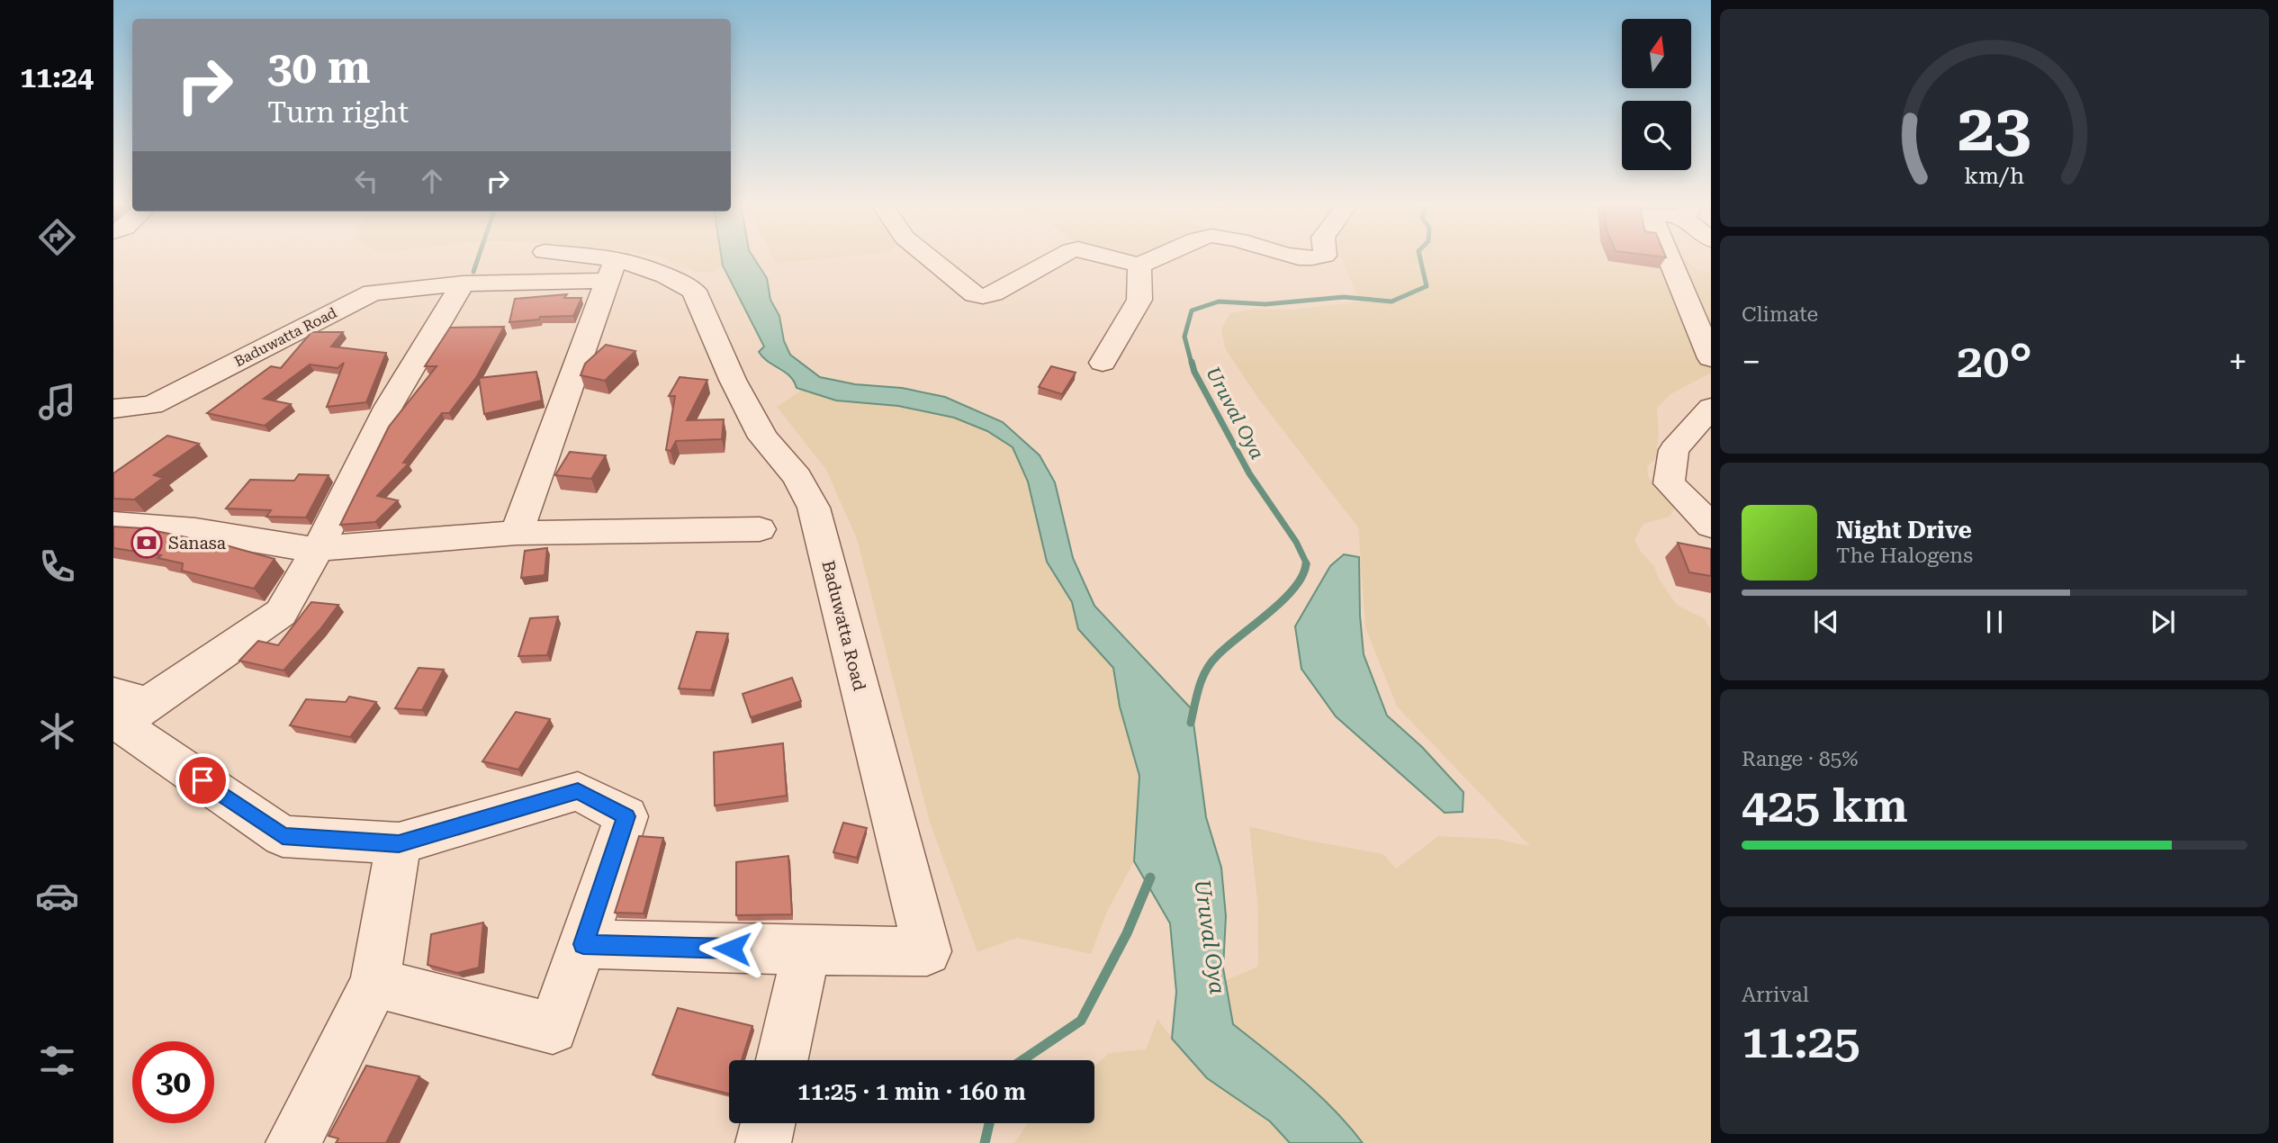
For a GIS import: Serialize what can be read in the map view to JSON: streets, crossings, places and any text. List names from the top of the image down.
{
  "streets": {
    "street": ["Baduwatta Road"]
  },
  "water": ["Uruval Oya"],
  "places": {
    "bank": ["Sanasa"]
  },
  "north": "top",
  "page": {
    "tabs": "11:24",
    "turn": ["30 m", "Turn right"],
    "tile": [
      "Climate",
      ["Range · 85%", "425 km"],
      ["Arrival", "11:25"]
    ],
    "heat": ["−", "20°", "+"],
    "song": ["Night Drive", "The Halogens"],
    "limit": "30",
    "trip": "11:25 · 1 min · 160 m",
    "gauge": ["23", "km/h"]
  }
}
